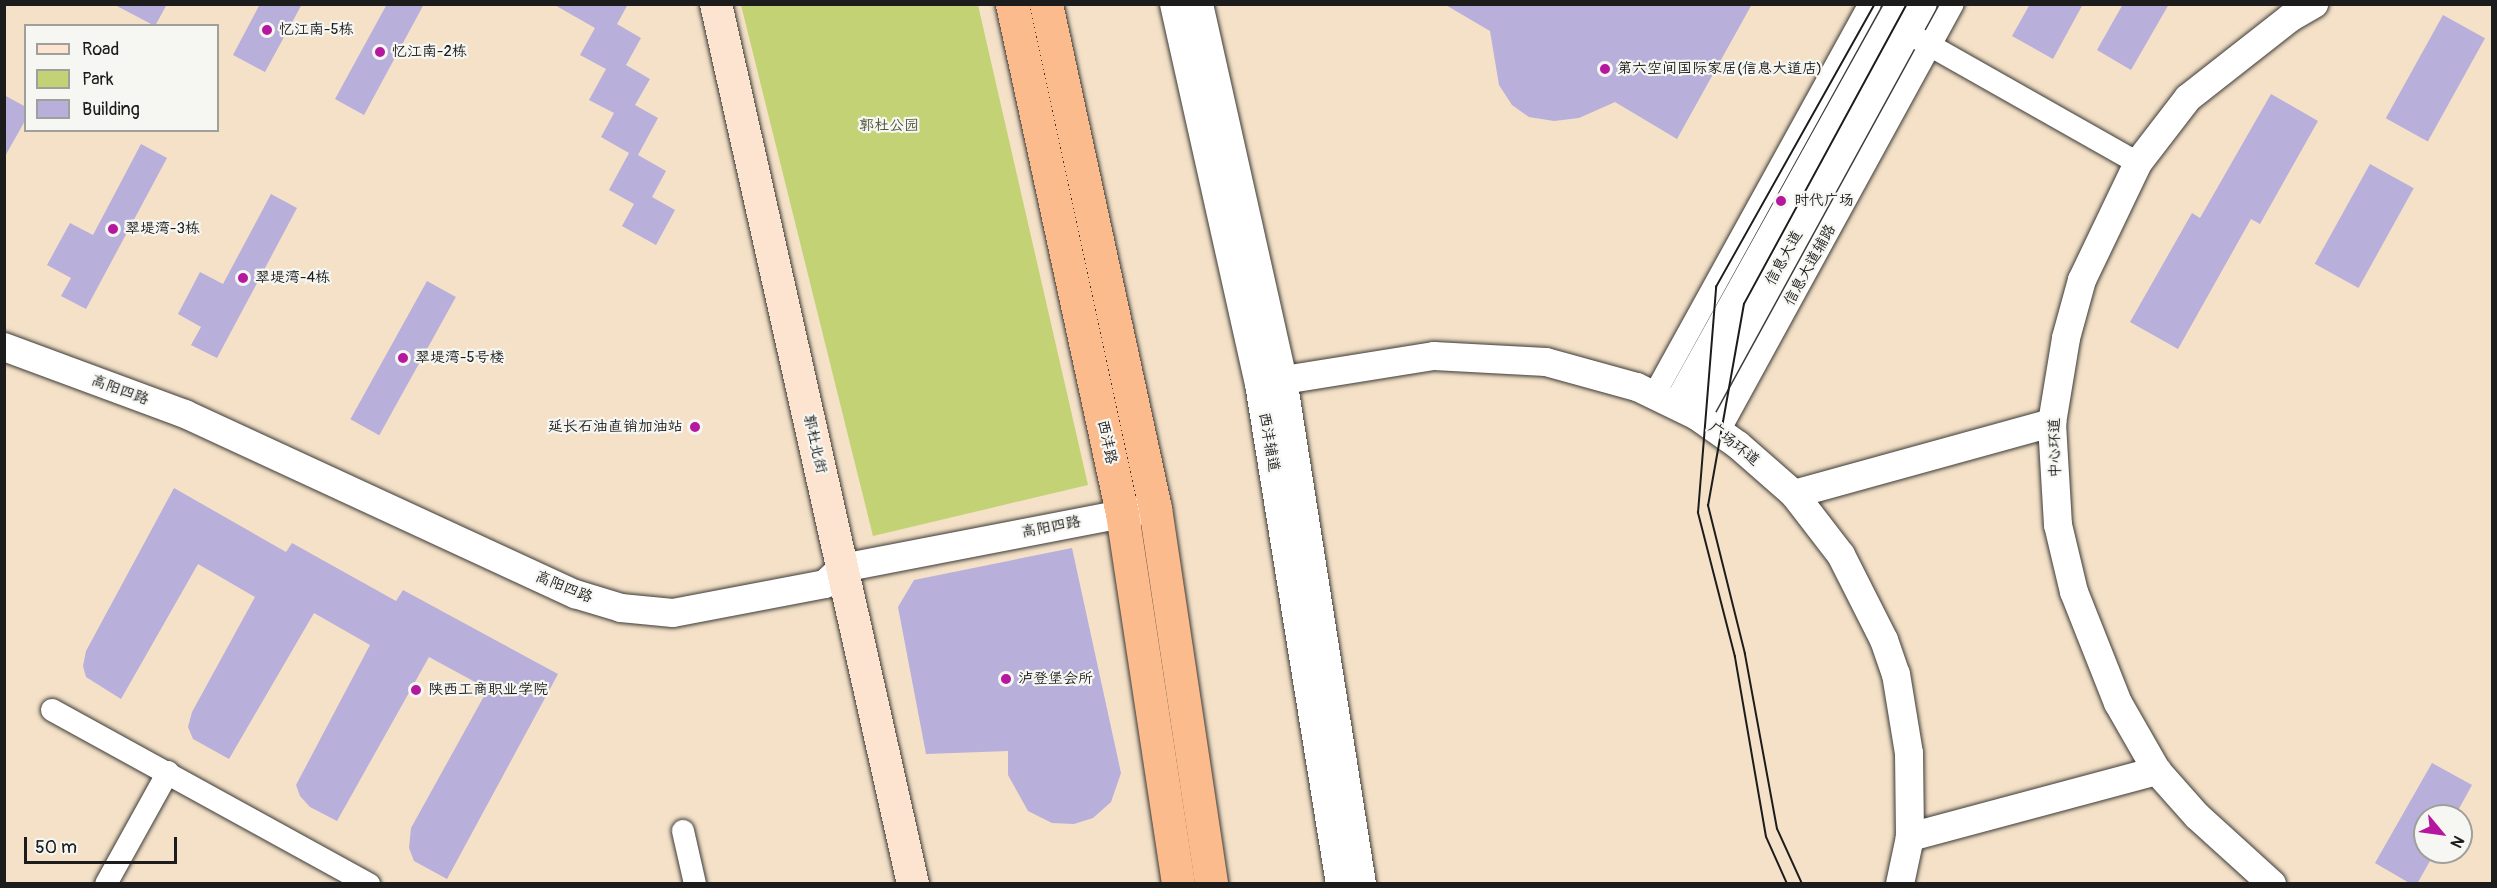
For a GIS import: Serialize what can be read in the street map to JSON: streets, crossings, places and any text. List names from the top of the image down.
{
  "streets": {
    "highway": ["西沣路"],
    "main road": ["郭杜北街"],
    "street": [
      "信息大道",
      "高阳四路",
      "西沣辅道",
      "广场环道",
      "中心环道"
    ]
  },
  "crossings": [
    ["信息大道", "广场环道"],
    ["高阳四路", "西沣路"],
    ["高阳四路", "郭杜北街"],
    ["西沣辅道", "广场环道"]
  ],
  "parks": ["郭杜公园"],
  "places": [
    "忆江南-5栋",
    "忆江南-2栋",
    "第六空间国际家居(信息大道店)",
    "时代广场",
    "翠堤湾-3栋",
    "翠堤湾-4栋",
    "翠堤湾-5号楼",
    "延长石油直销加油站",
    "泸登堡会所",
    "陕西工商职业学院"
  ],
  "legend": ["Road", "Park", "Building"],
  "scale_bar": "50 m",
  "north": "bottom right"
}
